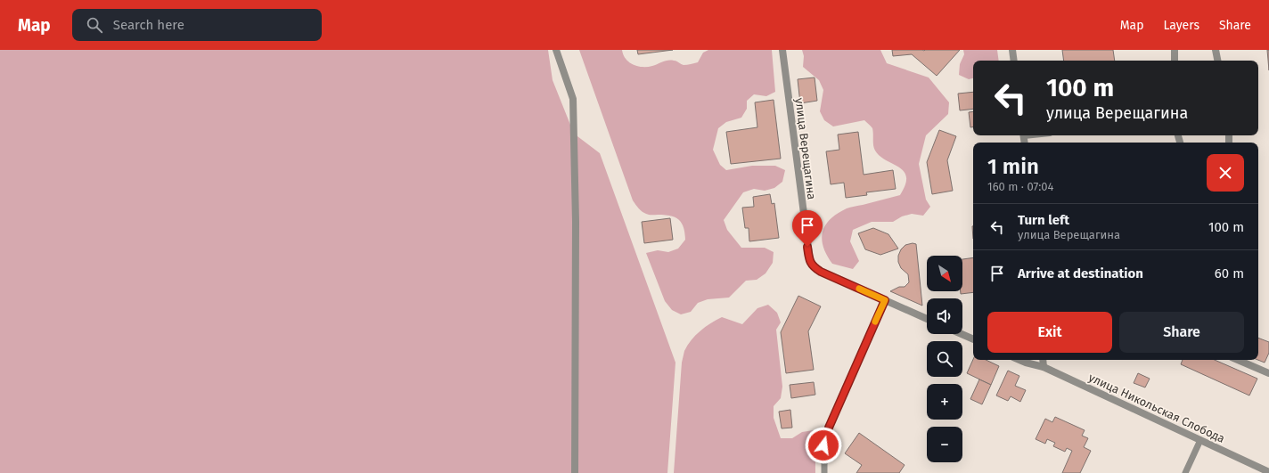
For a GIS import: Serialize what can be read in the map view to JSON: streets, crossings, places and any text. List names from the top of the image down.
{
  "streets": {
    "street": ["улица Верещагина", "улица Никольская Слобода"]
  },
  "north": "bottom right",
  "page": {
    "header": "Map",
    "search": "Search here",
    "nav": ["Map", "Layers", "Share"],
    "turn": ["100 m", "улица Верещагина"],
    "heading": ["1 min", "160 m · 07:04"],
    "list": [
      {
        "name": "Turn left",
        "note": "улица Верещагина",
        "value": "100 m"
      },
      {
        "name": "Arrive at destination",
        "value": "60 m"
      }
    ],
    "map_buttons": ["+", "−"],
    "buttons": ["Exit", "Share"]
  }
}
